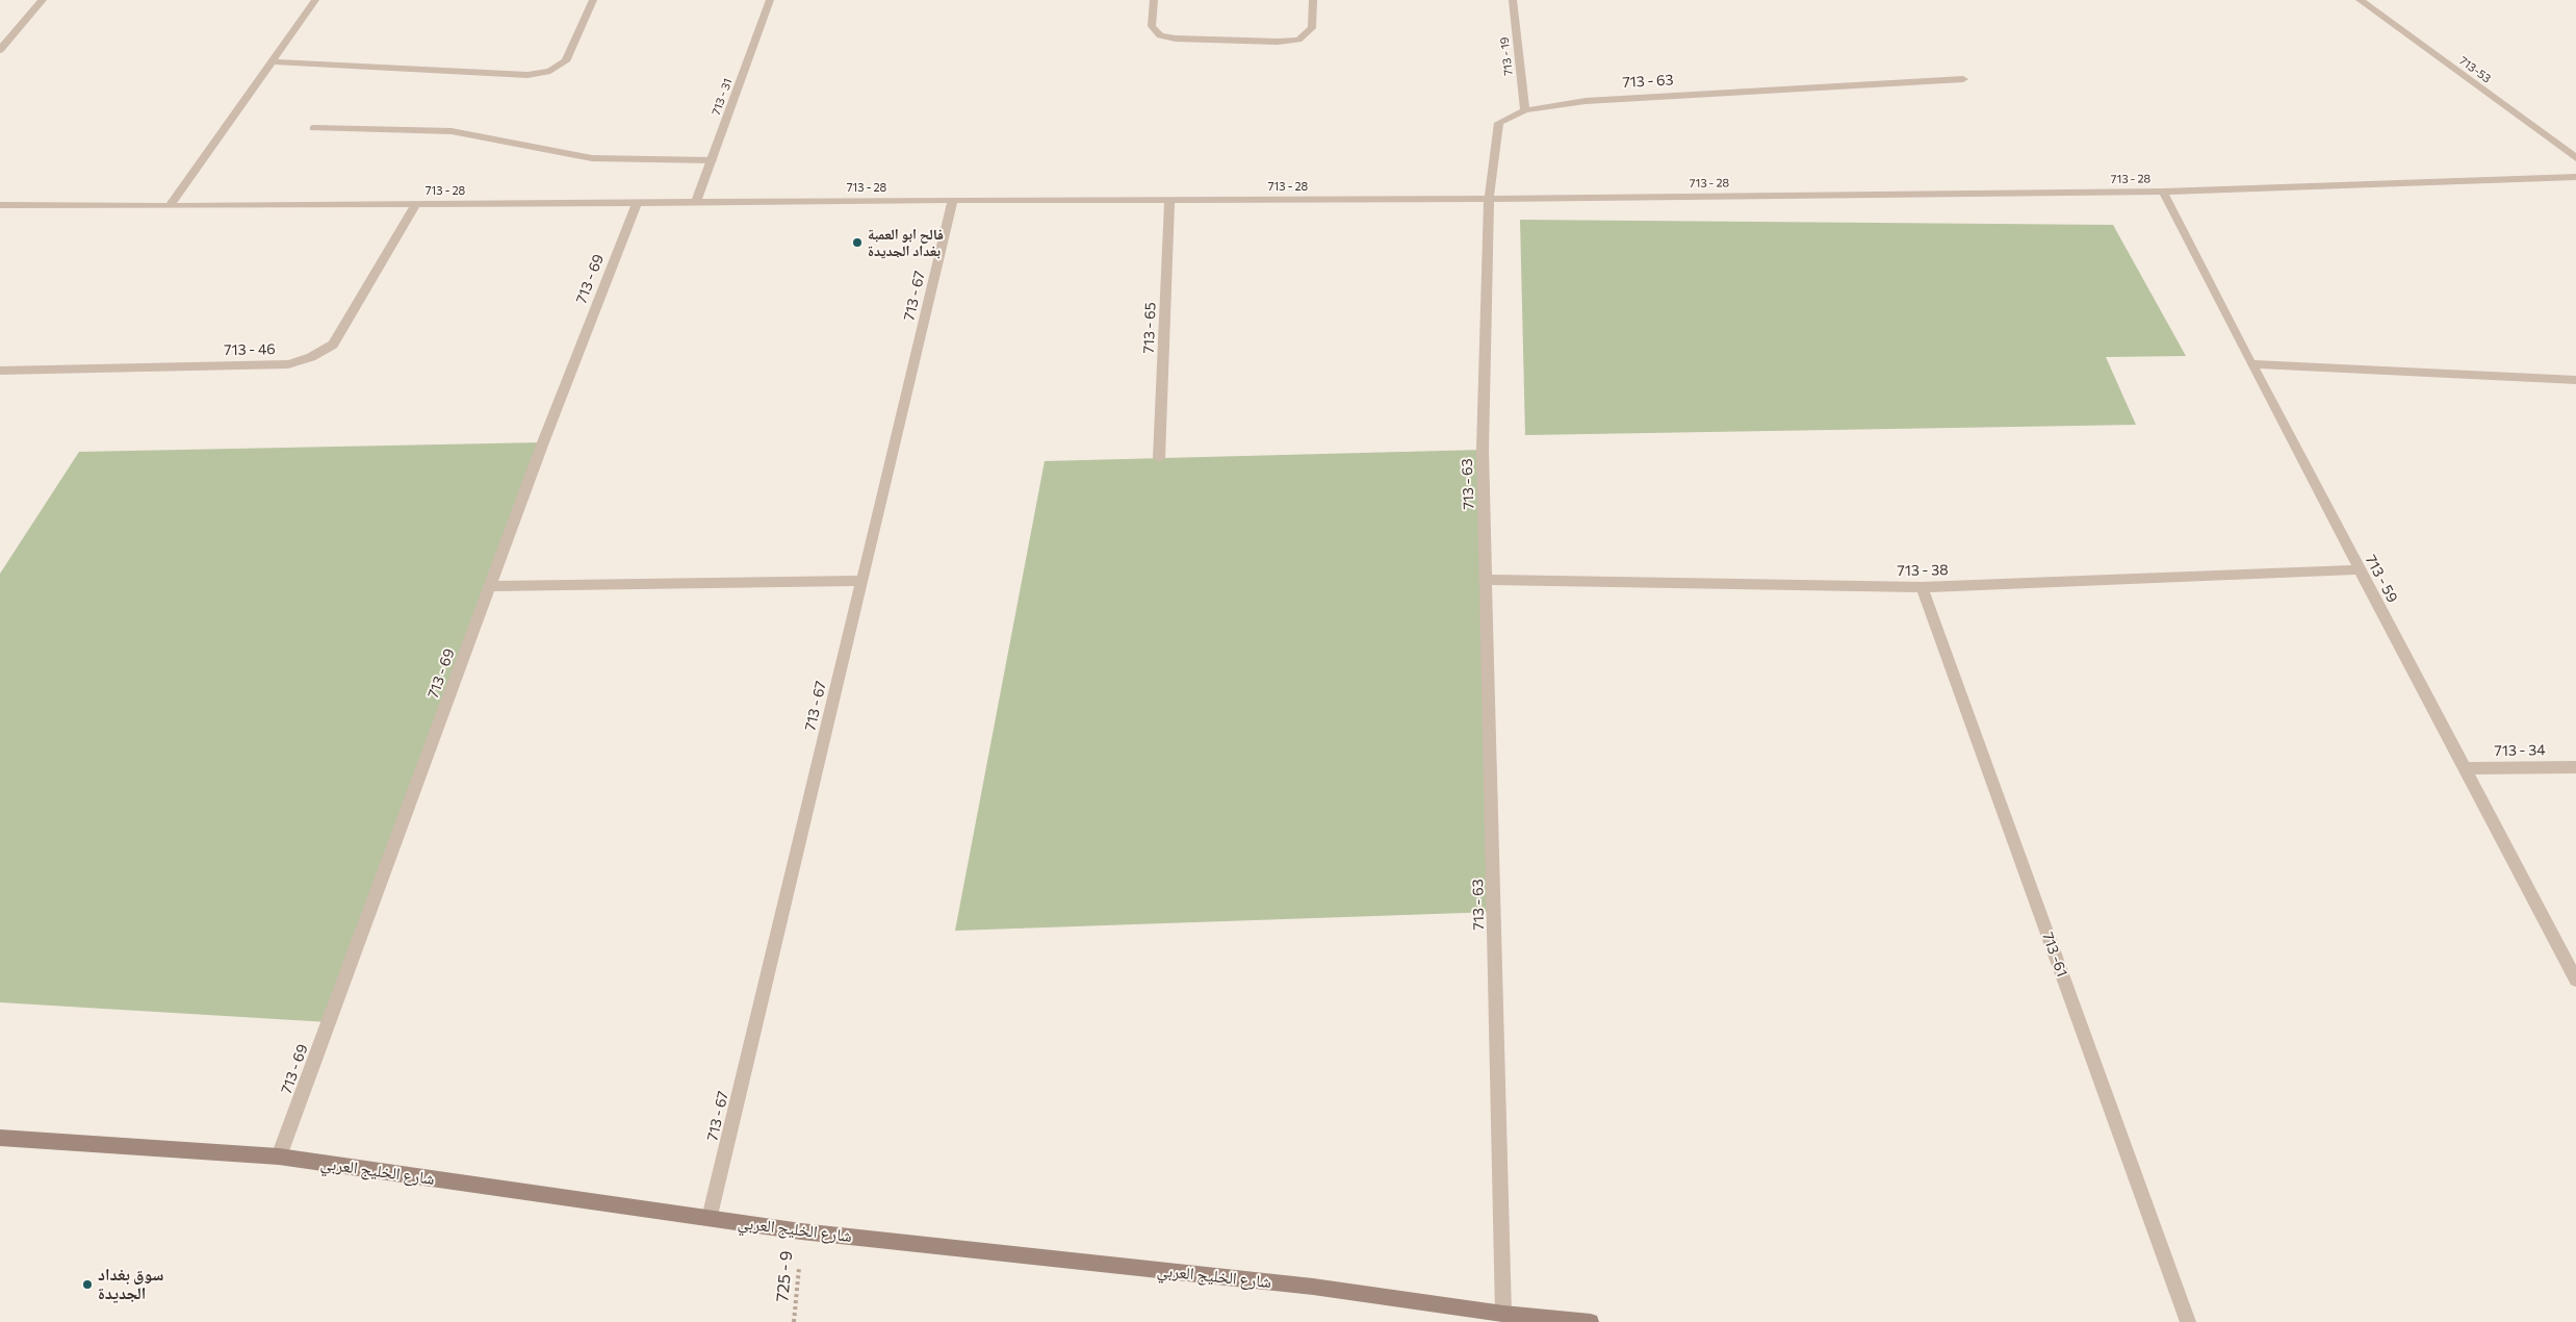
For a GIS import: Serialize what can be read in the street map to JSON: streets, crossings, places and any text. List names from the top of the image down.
{
  "streets": {
    "street": [
      "713 - 19",
      "713-53",
      "713 - 63",
      "713 - 31",
      "713 - 28",
      "713 - 69",
      "713 - 67",
      "713 - 65",
      "713 - 46",
      "713 - 38",
      "713 - 59",
      "713 - 34",
      "713 -61",
      "شارع الخليج العربي"
    ],
    "path": ["725 - 9"]
  },
  "crossings": [
    ["713 - 19", "713 - 63"],
    ["713 - 63", "713 - 28"],
    ["713 - 63", "713 - 38"],
    ["713 - 63", "شارع الخليج العربي"],
    ["713 - 31", "713 - 28"],
    ["713 - 28", "713 - 69"],
    ["713 - 28", "713 - 67"],
    ["713 - 28", "713 - 65"],
    ["713 - 28", "713 - 46"],
    ["713 - 28", "713 - 59"],
    ["713 - 69", "شارع الخليج العربي"],
    ["713 - 67", "شارع الخليج العربي"],
    ["713 - 38", "713 - 59"],
    ["713 - 38", "713 -61"],
    ["713 - 59", "713 - 34"],
    ["شارع الخليج العربي", "725 - 9"]
  ],
  "places": ["فالح ابو العمبة بغداد الجديدة", "سوق بغداد الجديدة"]
}
